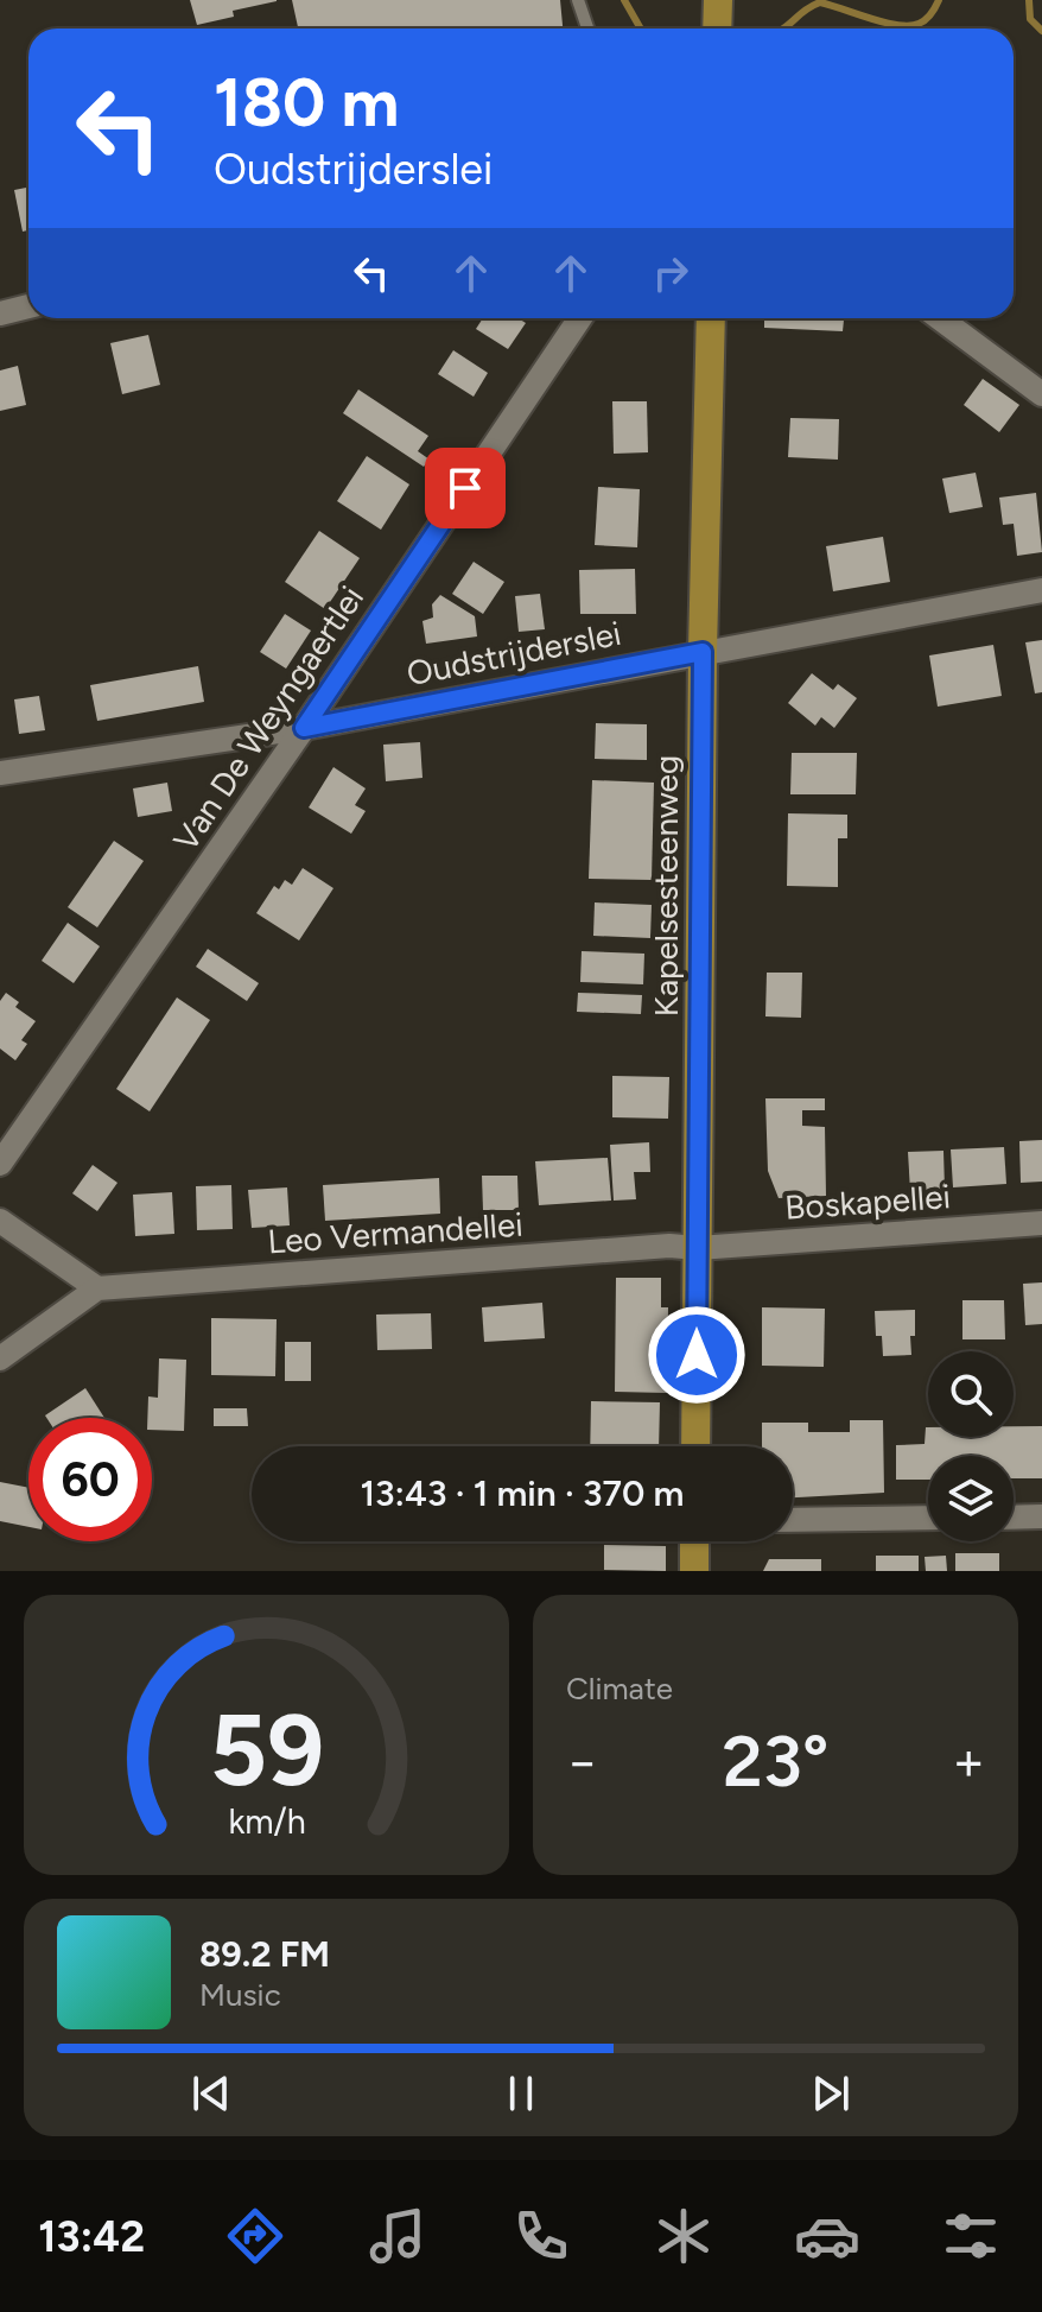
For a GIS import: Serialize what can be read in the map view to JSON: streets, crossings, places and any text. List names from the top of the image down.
{
  "streets": {
    "main road": ["Kapelsesteenweg"],
    "street": [
      "Oudstrijderslei",
      "Van De Weyngaertlei",
      "Boskapellei",
      "Leo Vermandellei"
    ]
  },
  "crossings": [
    ["Oudstrijderslei", "Van De Weyngaertlei"],
    ["Oudstrijderslei", "Kapelsesteenweg"],
    ["Kapelsesteenweg", "Boskapellei"],
    ["Kapelsesteenweg", "Leo Vermandellei"],
    ["Boskapellei", "Leo Vermandellei"]
  ],
  "page": {
    "turn": ["180 m", "Oudstrijderslei"],
    "limit": "60",
    "trip": "13:43 · 1 min · 370 m",
    "tile": "Climate",
    "heat": ["−", "23°", "+"],
    "song": ["89.2 FM", "Music"],
    "tabs": "13:42",
    "gauge": ["59", "km/h"]
  }
}
